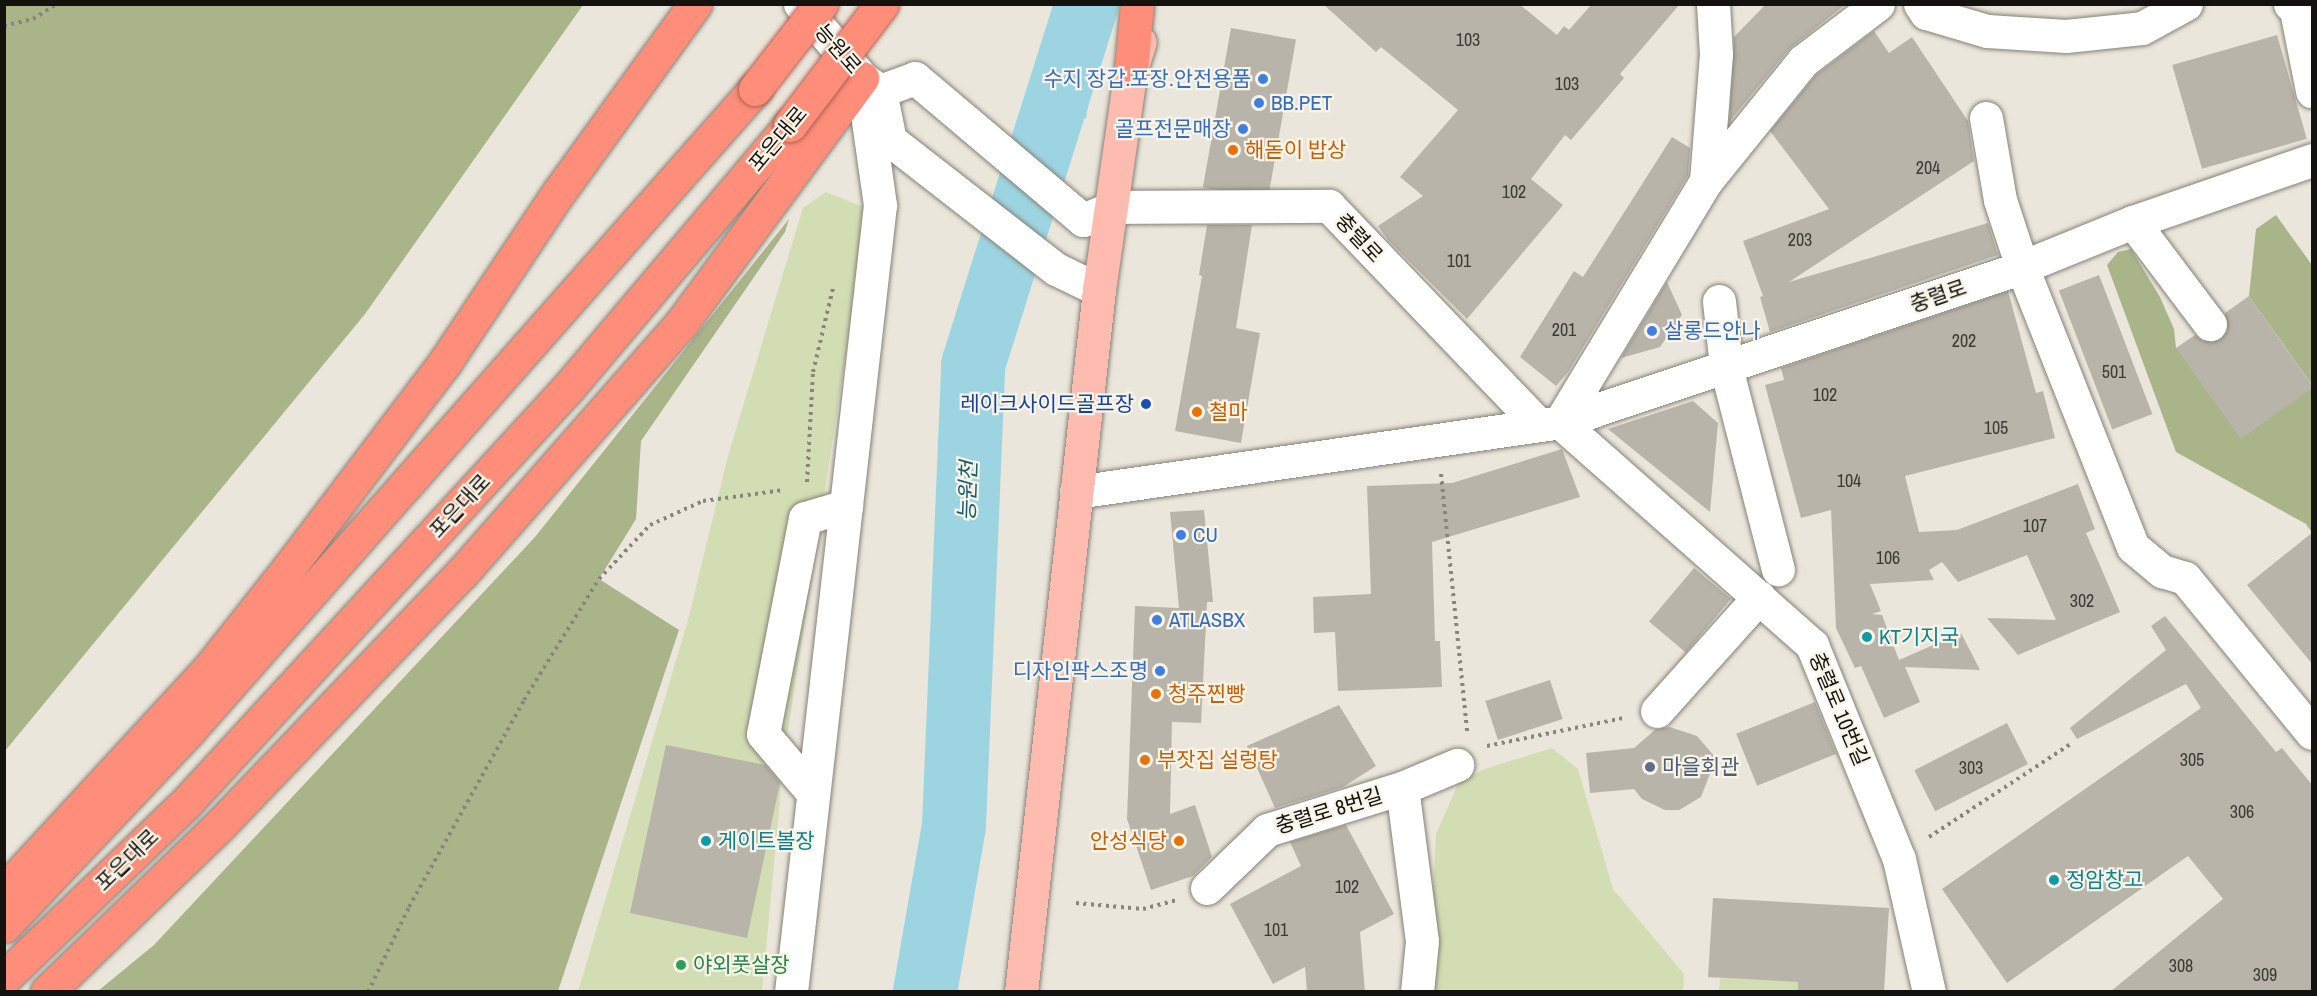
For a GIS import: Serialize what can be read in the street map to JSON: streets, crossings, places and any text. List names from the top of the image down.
{
  "streets": {
    "highway": ["포은대로"],
    "street": [
      "능원로",
      "충렬로",
      "충렬로 10번길",
      "충렬로 8번길"
    ]
  },
  "crossings": [
    ["능원로", "충렬로"],
    ["충렬로", "충렬로 10번길"]
  ],
  "water": ["능원천"],
  "places": [
    "수지 장갑.포장.안전용품",
    "BB.PET",
    "골프전문매장",
    "해돋이 밥상",
    "살롱드안나",
    "레이크사이드골프장",
    "철마",
    "CU",
    "ATLASBX",
    "KT기지국",
    "디자인팍스조명",
    "청주찐빵",
    "부잣집 설렁탕",
    "마을회관",
    "게이트볼장",
    "안성식당",
    "정암창고",
    "야외풋살장"
  ],
  "house_numbers": [
    "103",
    "103",
    "204",
    "102",
    "203",
    "101",
    "201",
    "202",
    "501",
    "102",
    "105",
    "104",
    "107",
    "106",
    "302",
    "305",
    "303",
    "306",
    "102",
    "101",
    "308",
    "309"
  ]
}
